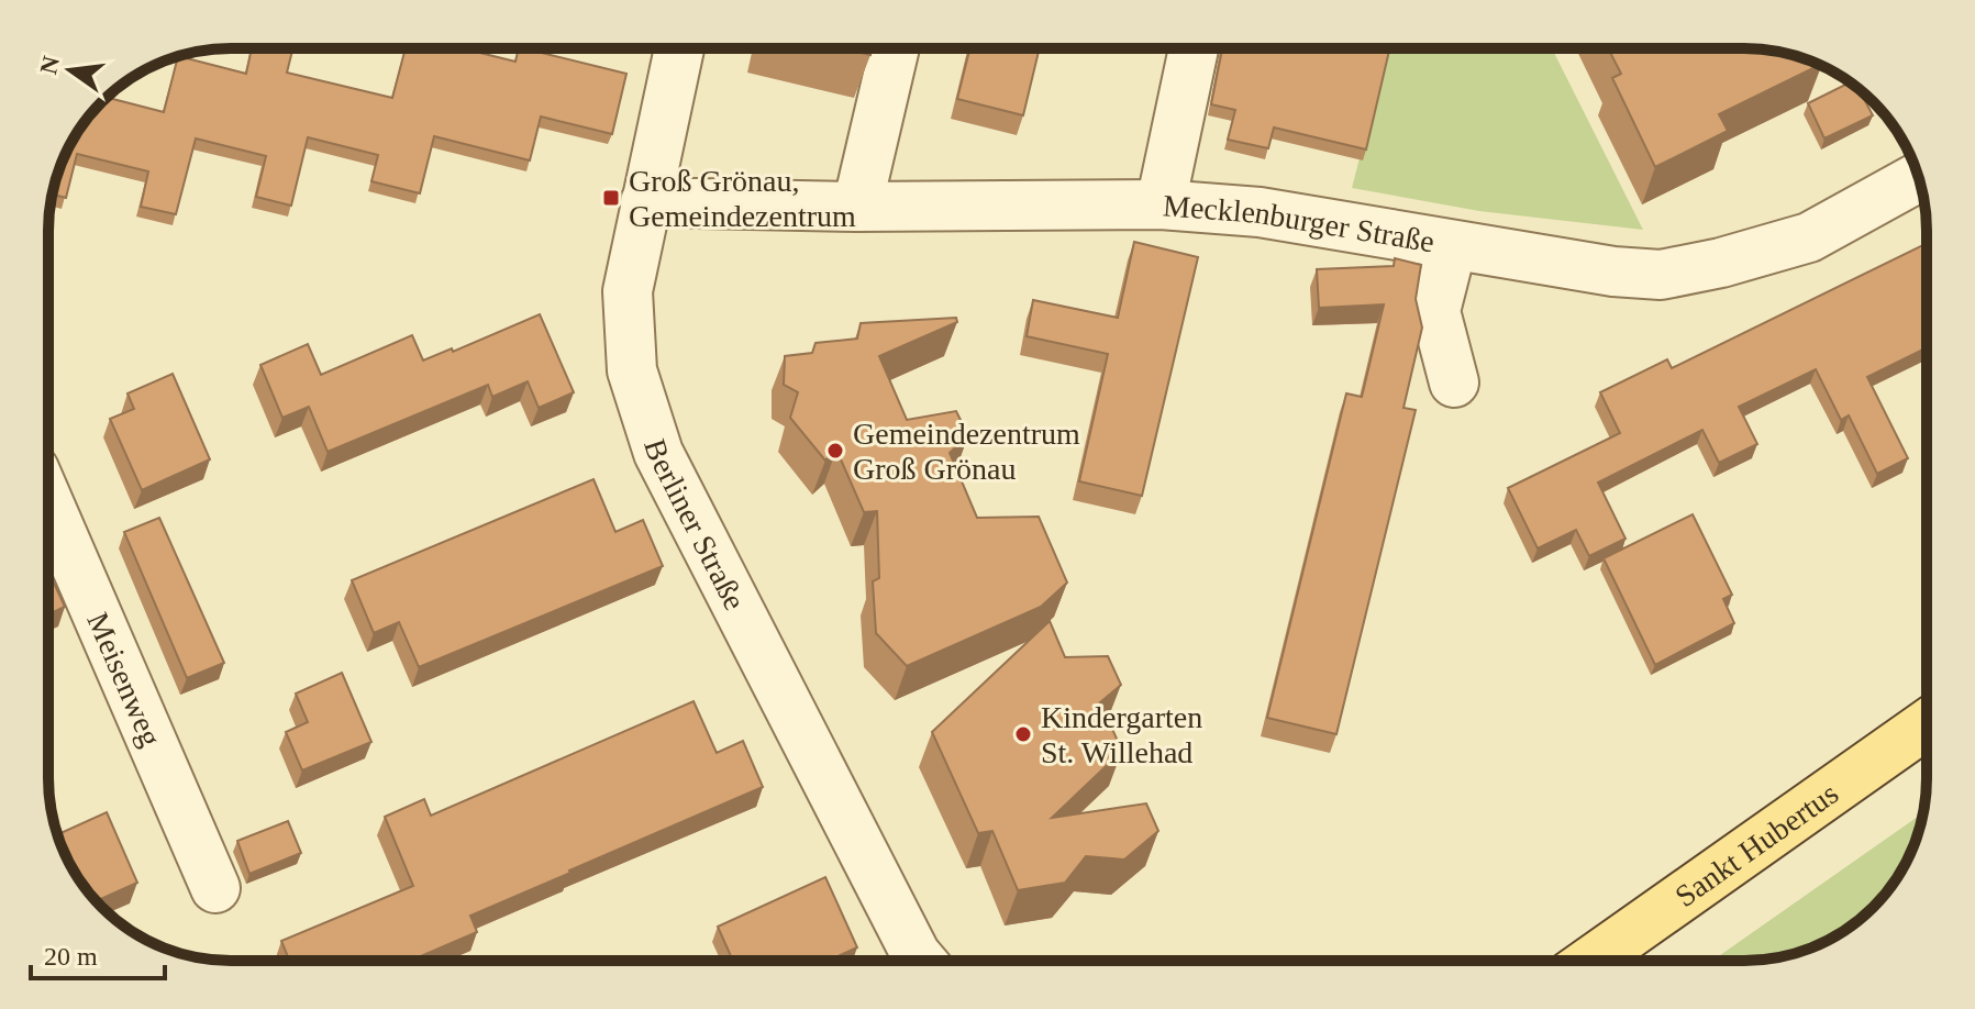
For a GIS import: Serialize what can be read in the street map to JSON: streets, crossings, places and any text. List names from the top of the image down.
{
  "streets": {
    "main road": ["Sankt Hubertus"],
    "street": ["Mecklenburger Straße", "Berliner Straße", "Meisenweg"]
  },
  "crossings": [
    ["Mecklenburger Straße", "Berliner Straße"]
  ],
  "places": {
    "transit": ["Groß Grönau, Gemeindezentrum"],
    "other": ["Gemeindezentrum Groß Grönau", "Kindergarten St. Willehad"]
  },
  "scale_bar": "20 m",
  "north": "left"
}
